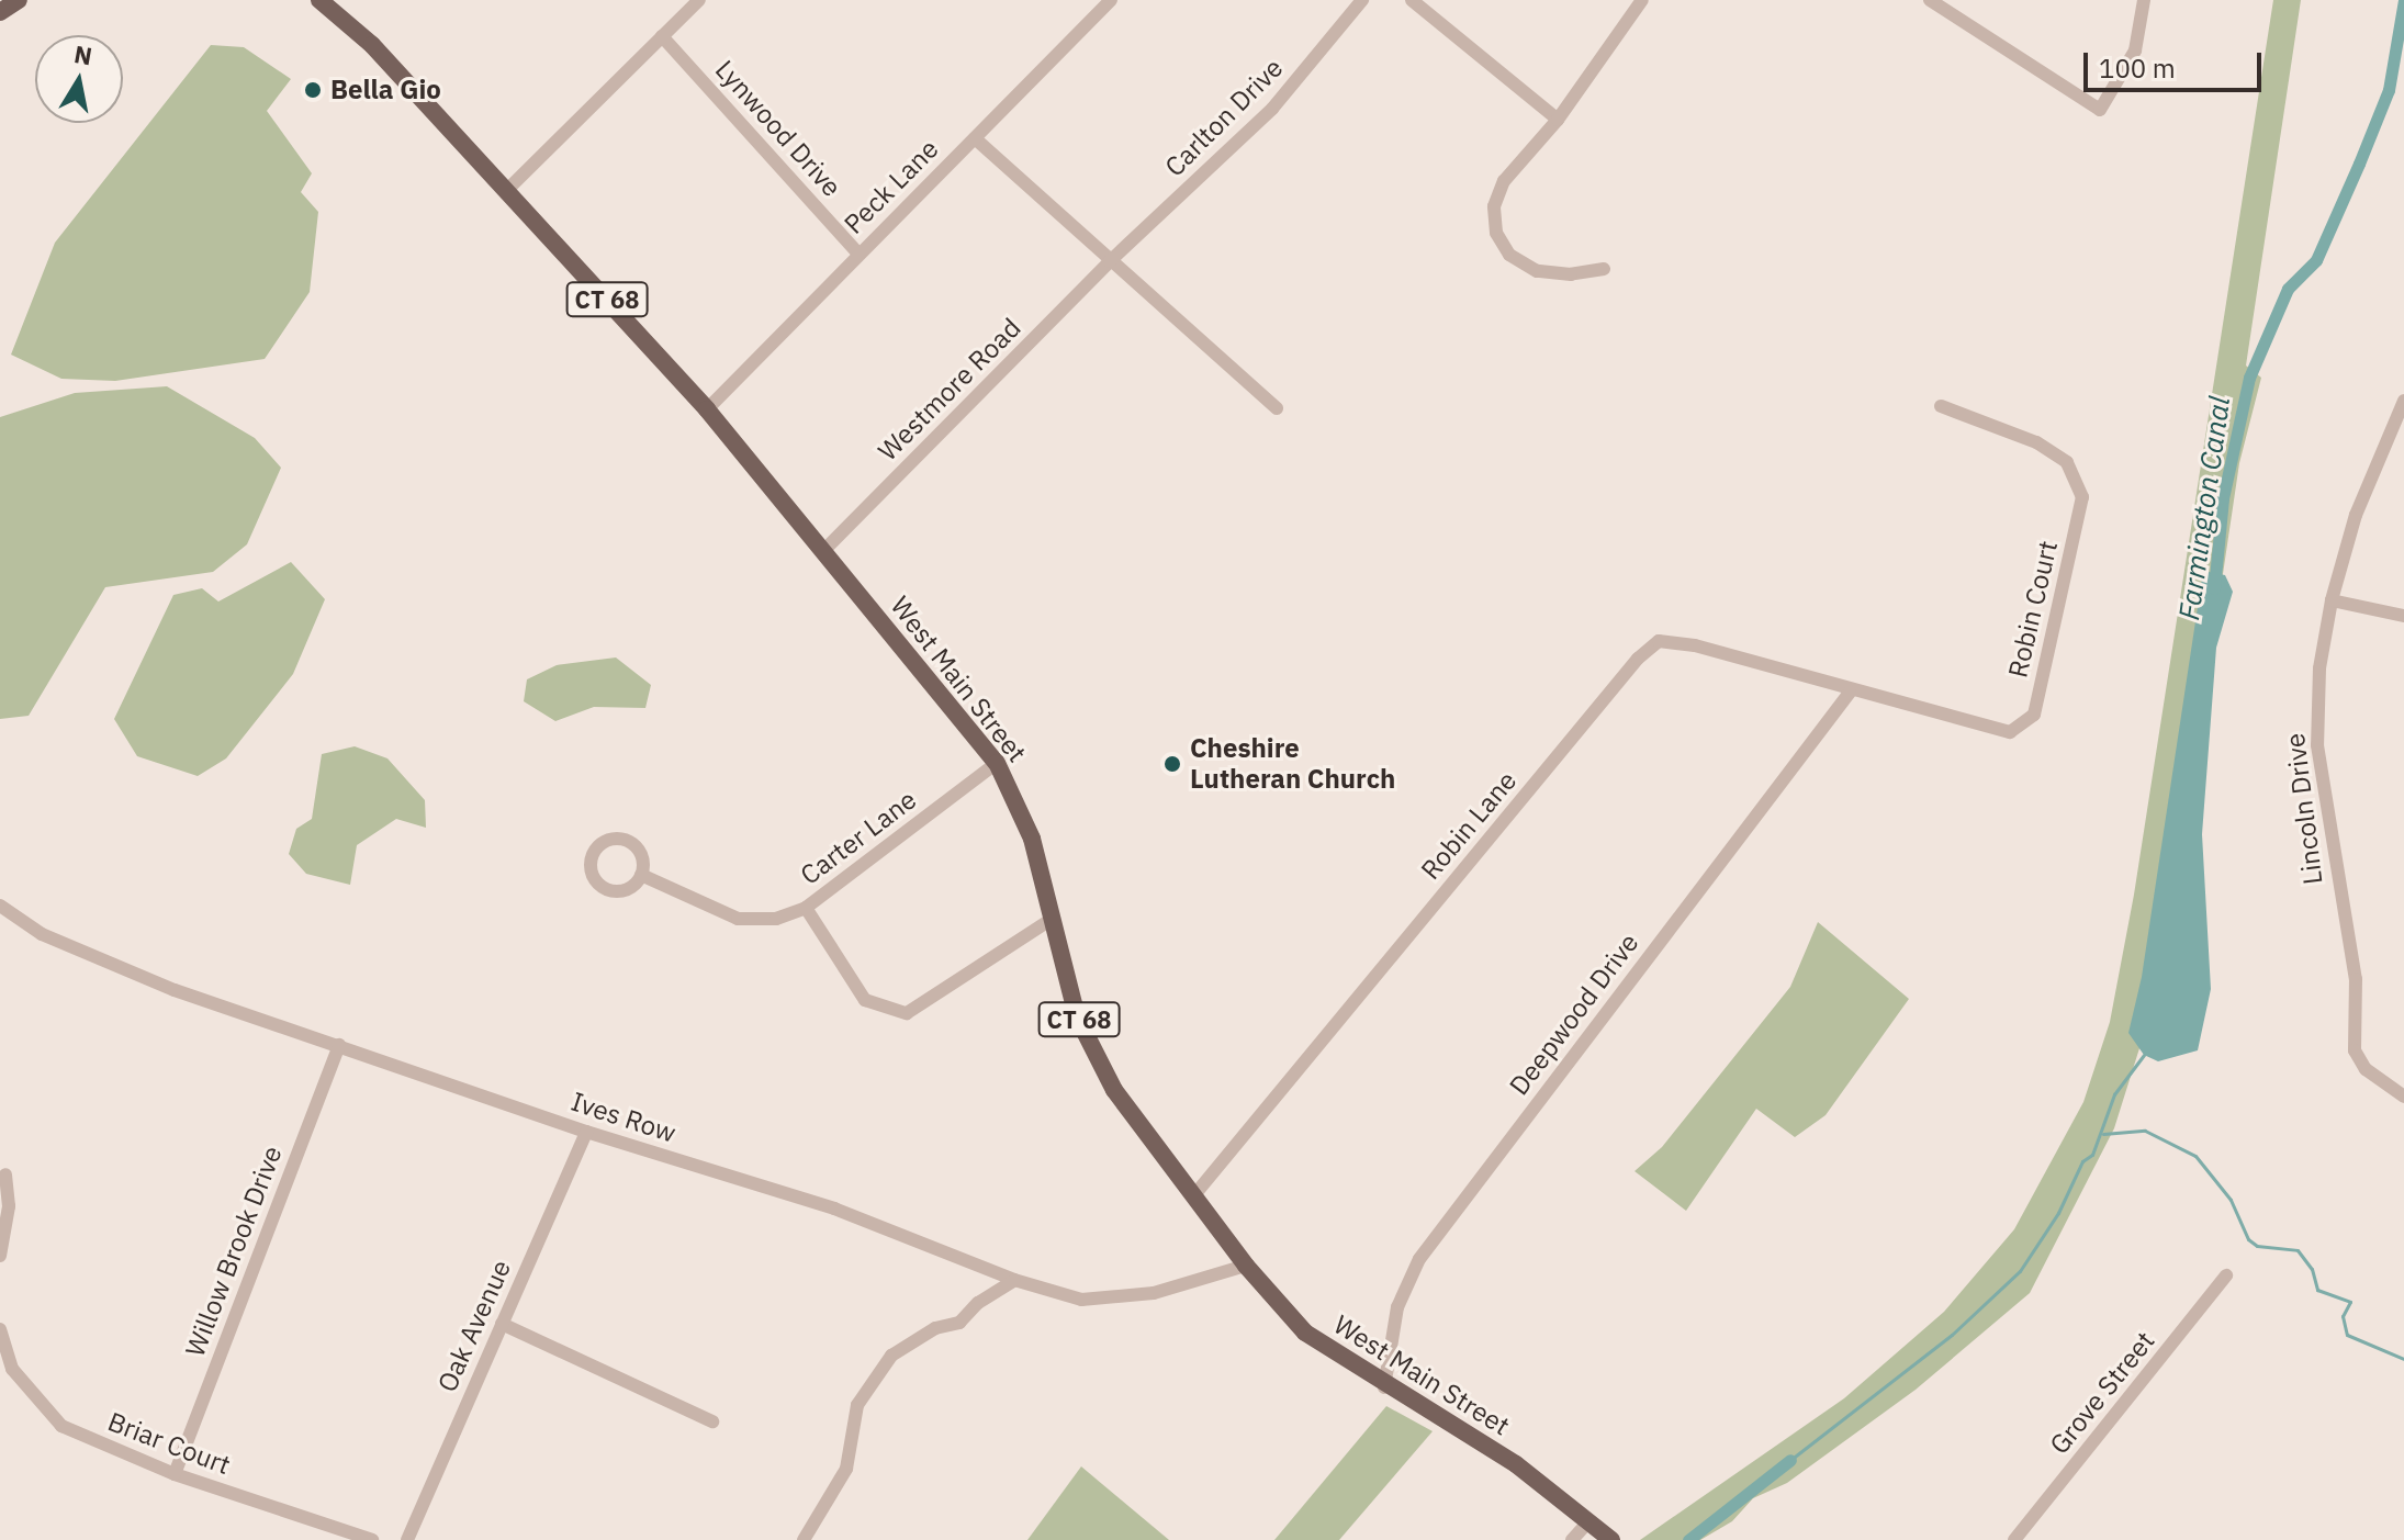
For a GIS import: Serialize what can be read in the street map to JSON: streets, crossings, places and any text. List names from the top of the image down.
{
  "streets": {
    "main road": ["CT 68", "West Main Street"],
    "street": [
      "Carlton Drive",
      "Lynwood Drive",
      "Peck Lane",
      "Westmore Road",
      "Robin Court",
      "Lincoln Drive",
      "Robin Lane",
      "Carter Lane",
      "Deepwood Drive",
      "Ives Row",
      "Willow Brook Drive",
      "Oak Avenue",
      "Grove Street",
      "Briar Court"
    ]
  },
  "crossings": [
    ["Carlton Drive", "Westmore Road"],
    ["Lynwood Drive", "Peck Lane"],
    ["Peck Lane", "West Main Street"],
    ["Westmore Road", "West Main Street"],
    ["Robin Court", "Robin Lane"],
    ["Robin Court", "Deepwood Drive"],
    ["West Main Street", "Robin Lane"],
    ["West Main Street", "Carter Lane"],
    ["West Main Street", "Deepwood Drive"],
    ["West Main Street", "Ives Row"],
    ["Robin Lane", "Deepwood Drive"],
    ["Ives Row", "Willow Brook Drive"],
    ["Ives Row", "Oak Avenue"],
    ["Willow Brook Drive", "Briar Court"]
  ],
  "water": ["Farmington Canal"],
  "places": ["Bella Gio", "Cheshire Lutheran Church"],
  "scale_bar": "100 m",
  "north": "top"
}
